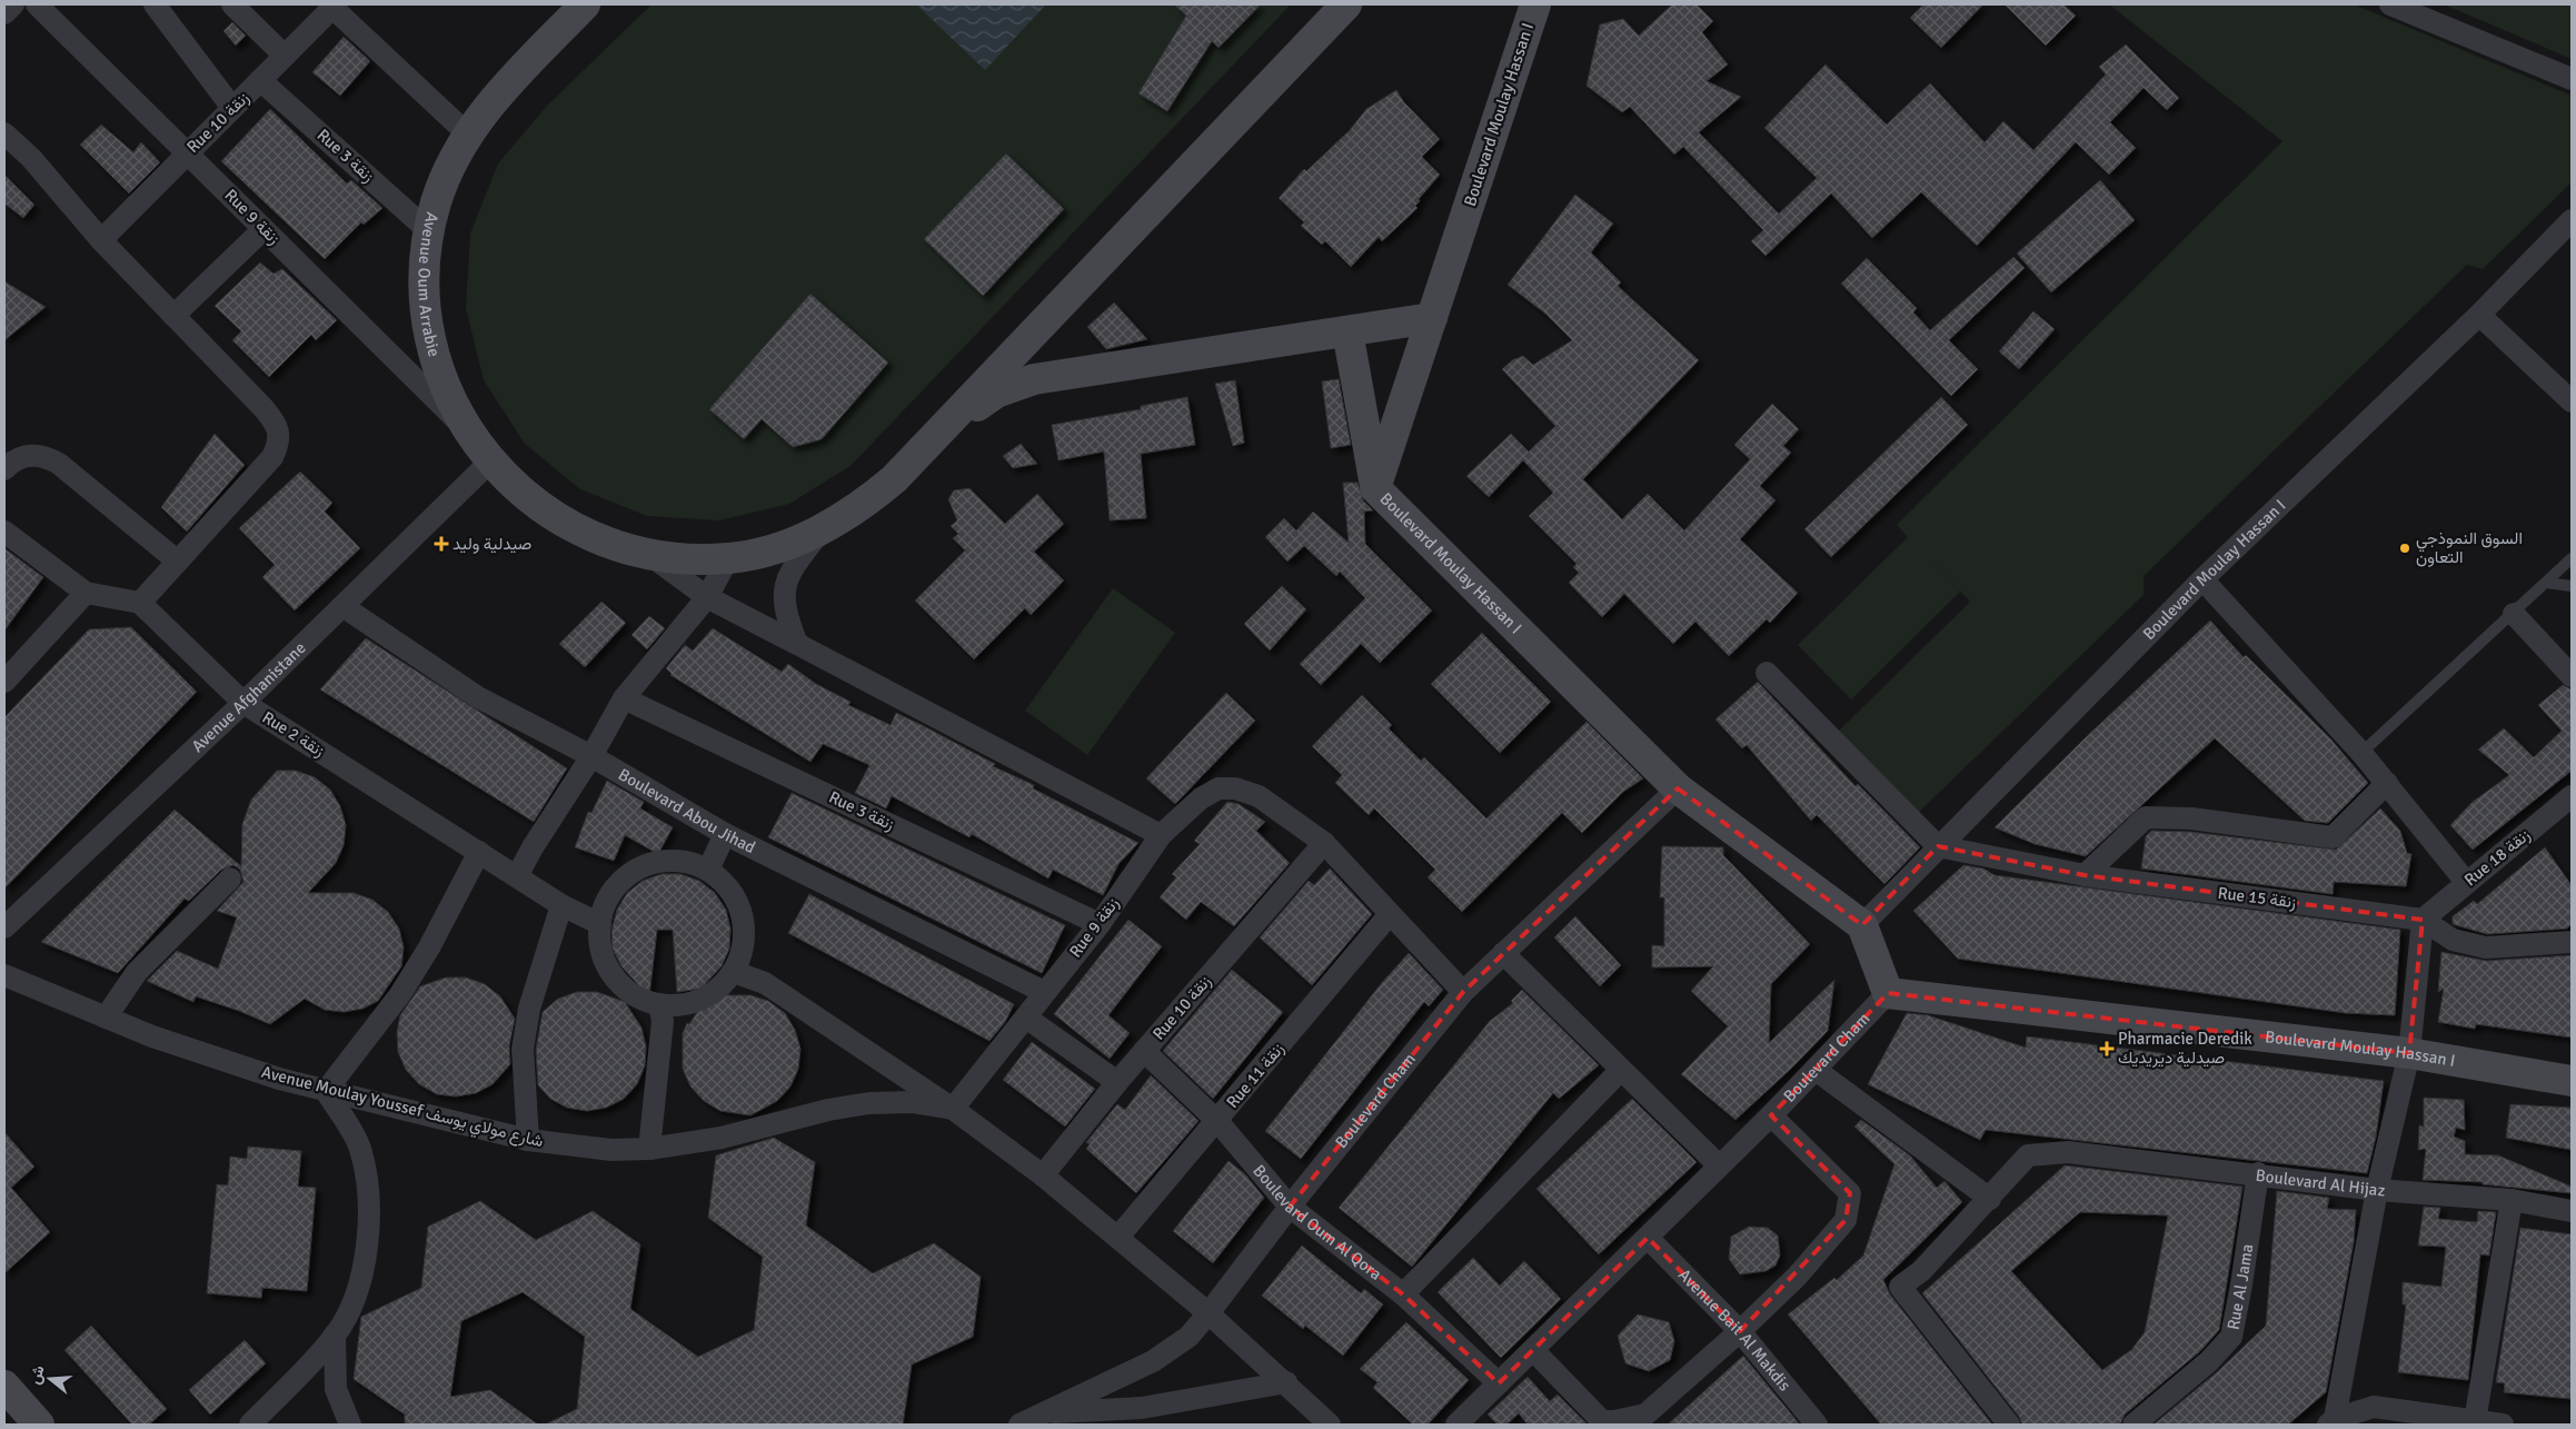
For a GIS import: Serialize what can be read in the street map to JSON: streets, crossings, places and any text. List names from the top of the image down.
{
  "streets": {
    "street": [
      "Boulevard Moulay Hassan I",
      "Rue 10 زنقة",
      "Rue 3 زنقة",
      "Rue 9 زنقة",
      "Avenue Oum Arrabie",
      "Avenue Afghanistane",
      "Rue 2 زنقة",
      "Boulevard Abou Jihad",
      "Rue 18 زنقة",
      "Rue 15 زنقة",
      "Boulevard Cham",
      "Rue 11 زنقة",
      "Avenue Moulay Youssef شارع مولاي يوسف",
      "Boulevard Al Hijaz",
      "Boulevard Oum Al Qora",
      "Rue Al Jama",
      "Avenue Bait Al Makdis"
    ]
  },
  "crossings": [
    ["Boulevard Moulay Hassan I", "Rue 15 زنقة"],
    ["Boulevard Moulay Hassan I", "Boulevard Cham"],
    ["Rue 10 زنقة", "Rue 3 زنقة"],
    ["Rue 10 زنقة", "Rue 9 زنقة"],
    ["Rue 10 زنقة", "Avenue Moulay Youssef شارع مولاي يوسف"],
    ["Rue 10 زنقة", "Boulevard Oum Al Qora"],
    ["Rue 3 زنقة", "Rue 9 زنقة"],
    ["Rue 3 زنقة", "Avenue Oum Arrabie"],
    ["Rue 9 زنقة", "Avenue Oum Arrabie"],
    ["Rue 9 زنقة", "Boulevard Abou Jihad"],
    ["Rue 9 زنقة", "Boulevard Cham"],
    ["Rue 9 زنقة", "Rue 11 زنقة"],
    ["Rue 9 زنقة", "Avenue Moulay Youssef شارع مولاي يوسف"],
    ["Avenue Oum Arrabie", "Avenue Afghanistane"],
    ["Avenue Afghanistane", "Rue 2 زنقة"],
    ["Avenue Afghanistane", "Boulevard Abou Jihad"],
    ["Rue 18 زنقة", "Rue 15 زنقة"],
    ["Boulevard Cham", "Avenue Moulay Youssef شارع مولاي يوسف"],
    ["Boulevard Cham", "Boulevard Oum Al Qora"],
    ["Boulevard Cham", "Avenue Bait Al Makdis"],
    ["Rue 11 زنقة", "Avenue Moulay Youssef شارع مولاي يوسف"],
    ["Rue 11 زنقة", "Boulevard Oum Al Qora"],
    ["Boulevard Al Hijaz", "Rue Al Jama"]
  ],
  "places": {
    "health": ["صيدلية وليد", "Pharmacie Deredik صيدلية ديريديك"],
    "other": ["السوق النموذجي التعاون"]
  },
  "north": "left"
}
